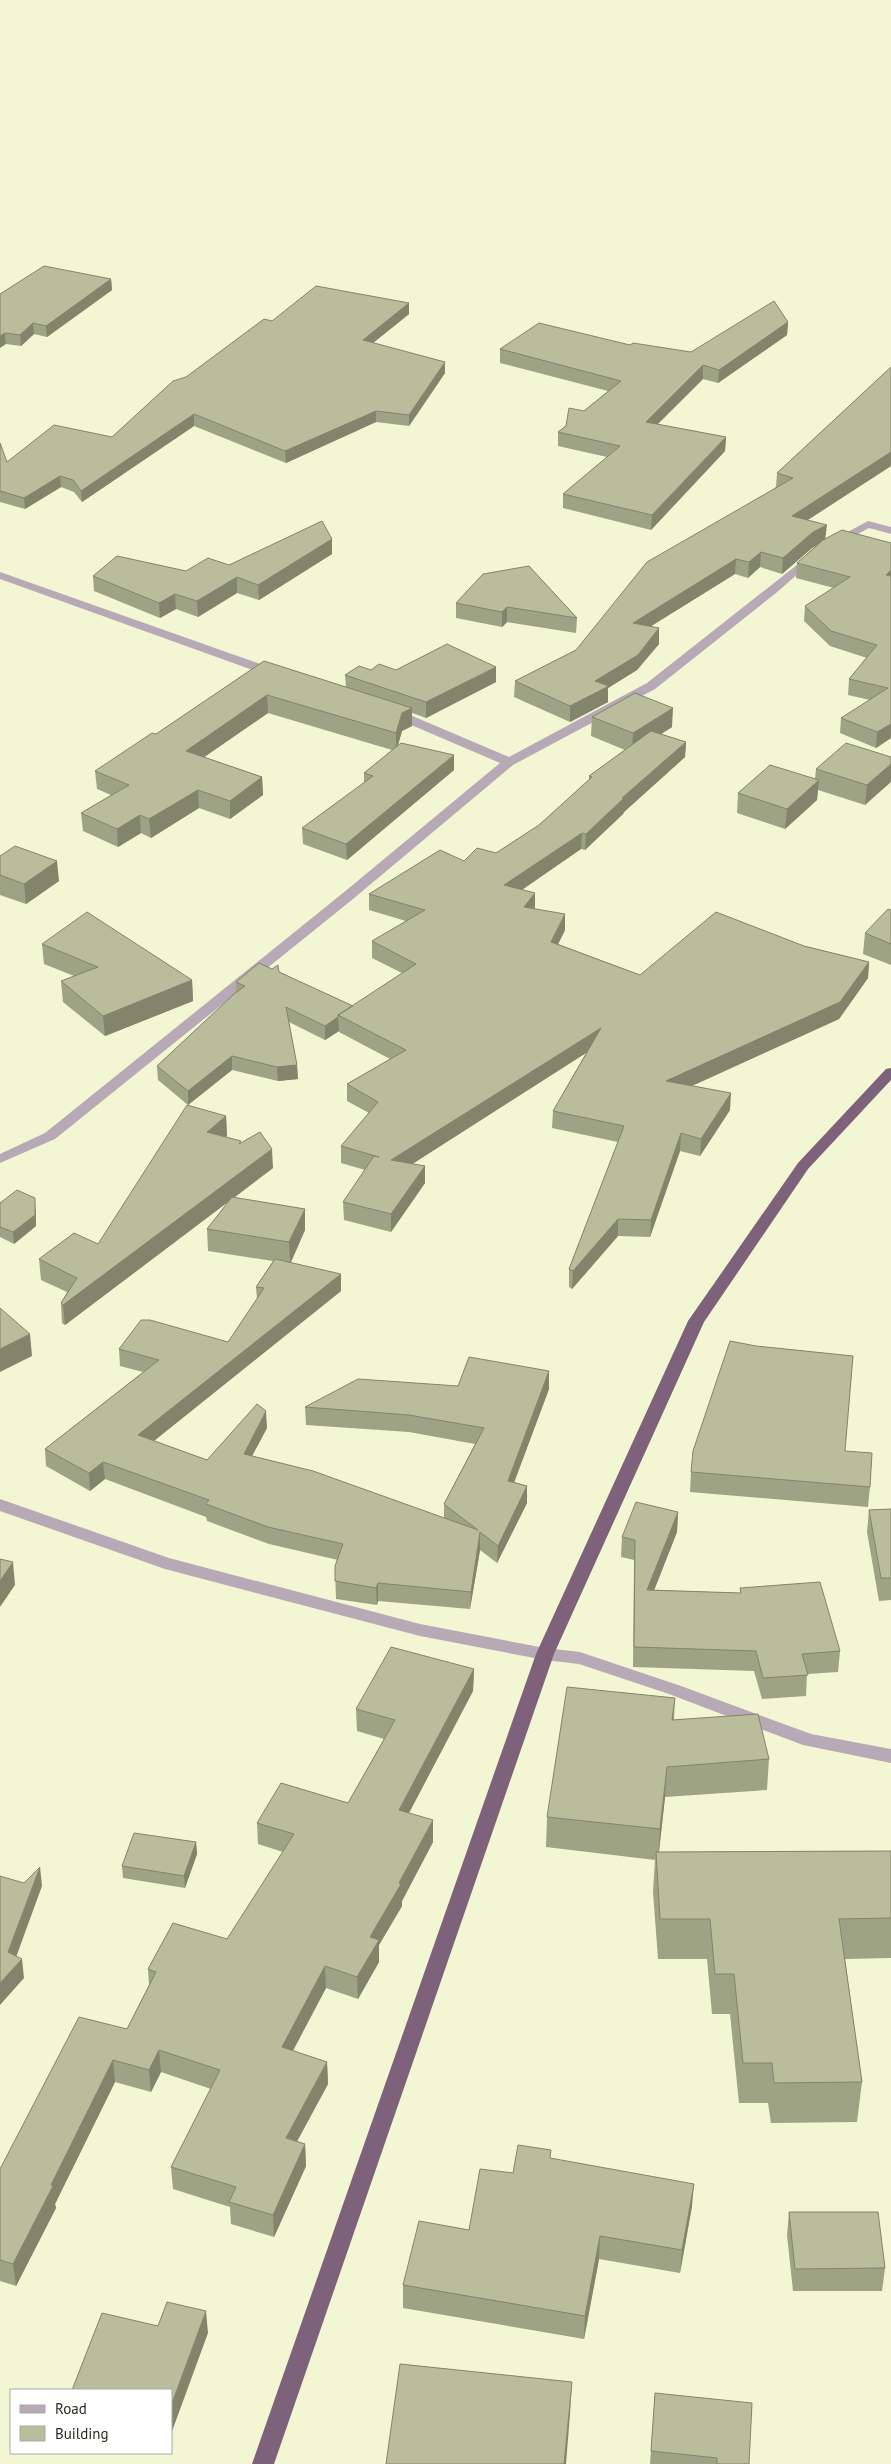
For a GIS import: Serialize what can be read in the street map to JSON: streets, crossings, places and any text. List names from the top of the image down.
{
  "legend": ["Road", "Building"]
}
